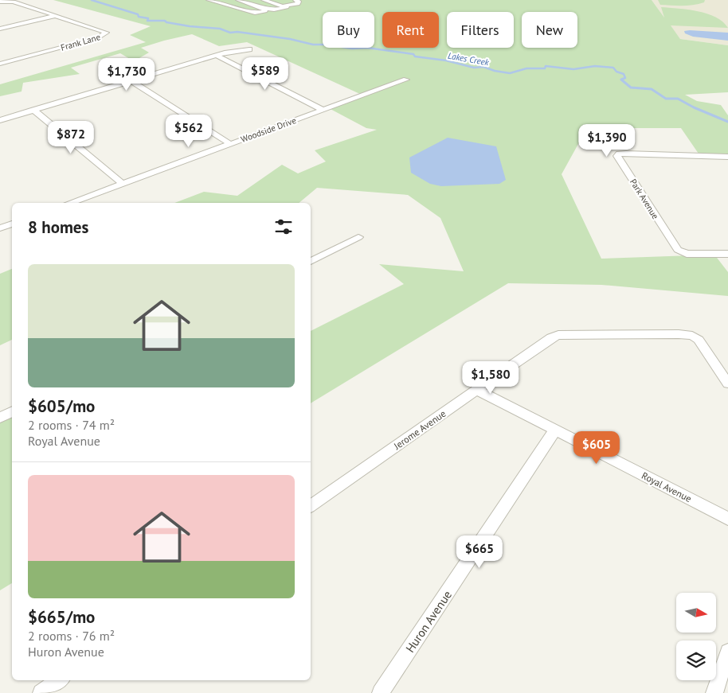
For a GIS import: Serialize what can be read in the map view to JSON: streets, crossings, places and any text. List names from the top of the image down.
{
  "streets": {
    "street": [
      "Frank Lane",
      "Woodside Drive",
      "Park Avenue",
      "Jerome Avenue",
      "Royal Avenue",
      "Huron Avenue"
    ]
  },
  "crossings": [
    ["Jerome Avenue", "Royal Avenue"],
    ["Royal Avenue", "Huron Avenue"]
  ],
  "water": ["Lakes Creek"],
  "north": "right",
  "page": {
    "chip": [
      "Buy",
      "Rent",
      "Filters",
      "New"
    ],
    "price": [
      "$589",
      "$1,730",
      "$562",
      "$872",
      "$1,390",
      "$1,580",
      "$605",
      "$665"
    ],
    "heading": "8 homes",
    "list": [
      {
        "name": "$605/mo",
        "note": "2 rooms · 74 m² · Royal Avenue"
      },
      {
        "name": "$665/mo",
        "note": "2 rooms · 76 m² · Huron Avenue"
      }
    ]
  }
}
